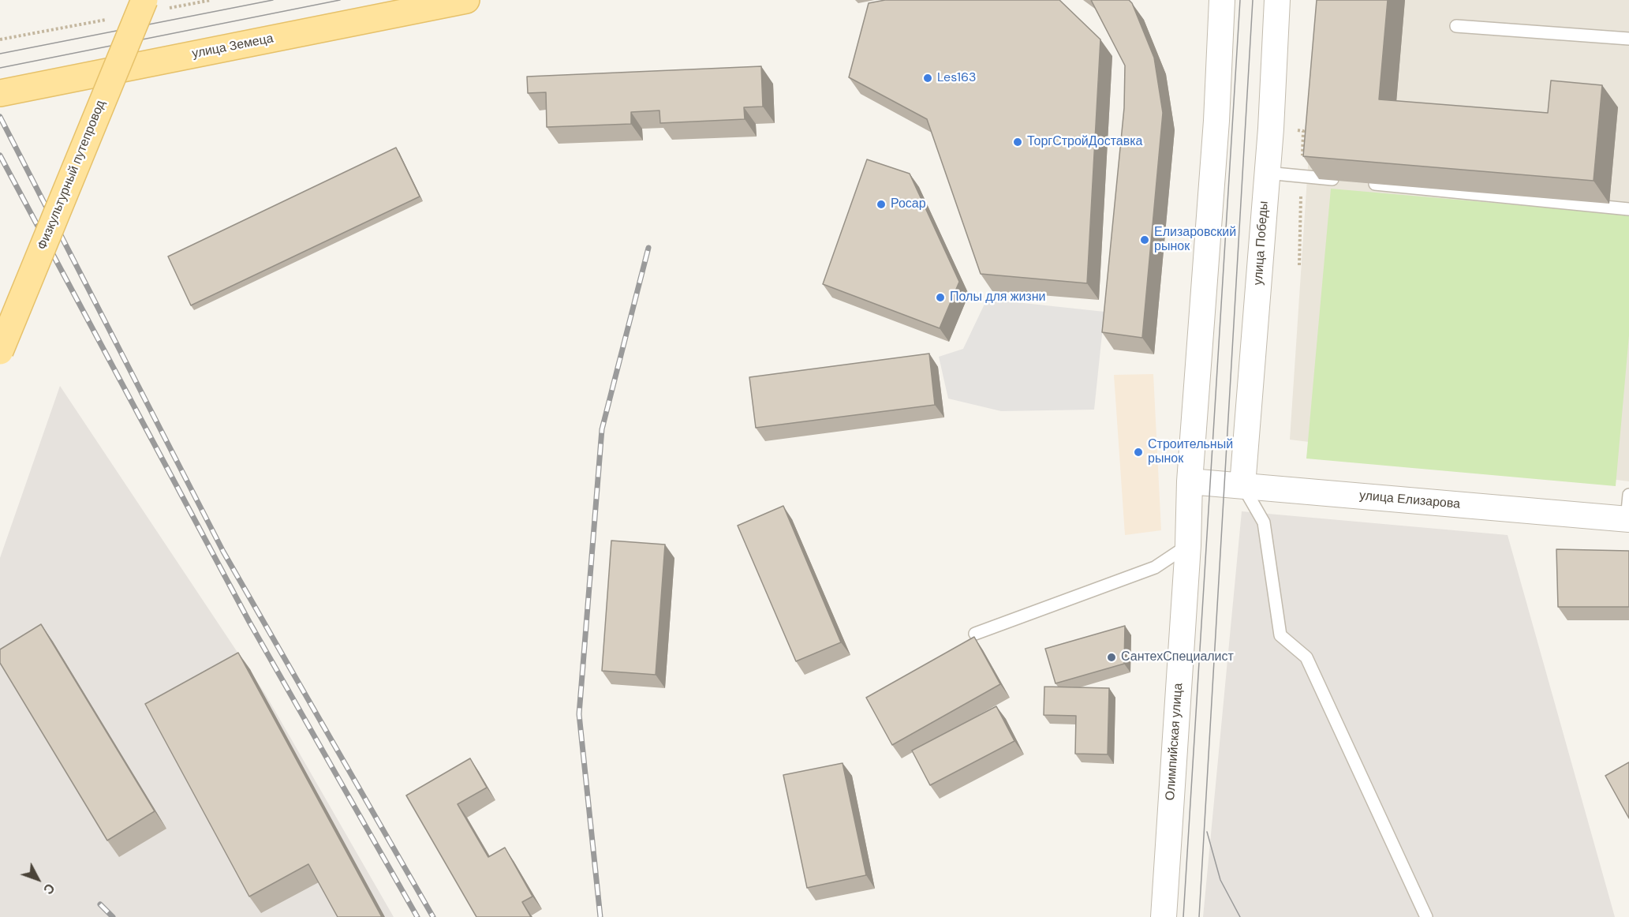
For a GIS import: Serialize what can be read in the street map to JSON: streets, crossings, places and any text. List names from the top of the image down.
{
  "streets": {
    "main road": ["улица Земеца", "Физкультурный путепровод"],
    "street": ["улица Победы", "улица Елизарова", "Олимпийская улица"]
  },
  "crossings": [
    ["улица Победы", "улица Елизарова"],
    ["улица Елизарова", "Олимпийская улица"]
  ],
  "places": [
    "Les163",
    "ТоргСтройДоставка",
    "Росар",
    "Елизаровский рынок",
    "Полы для жизни",
    "Строительный рынок",
    "СантехСпециалист"
  ],
  "north": "bottom right"
}
